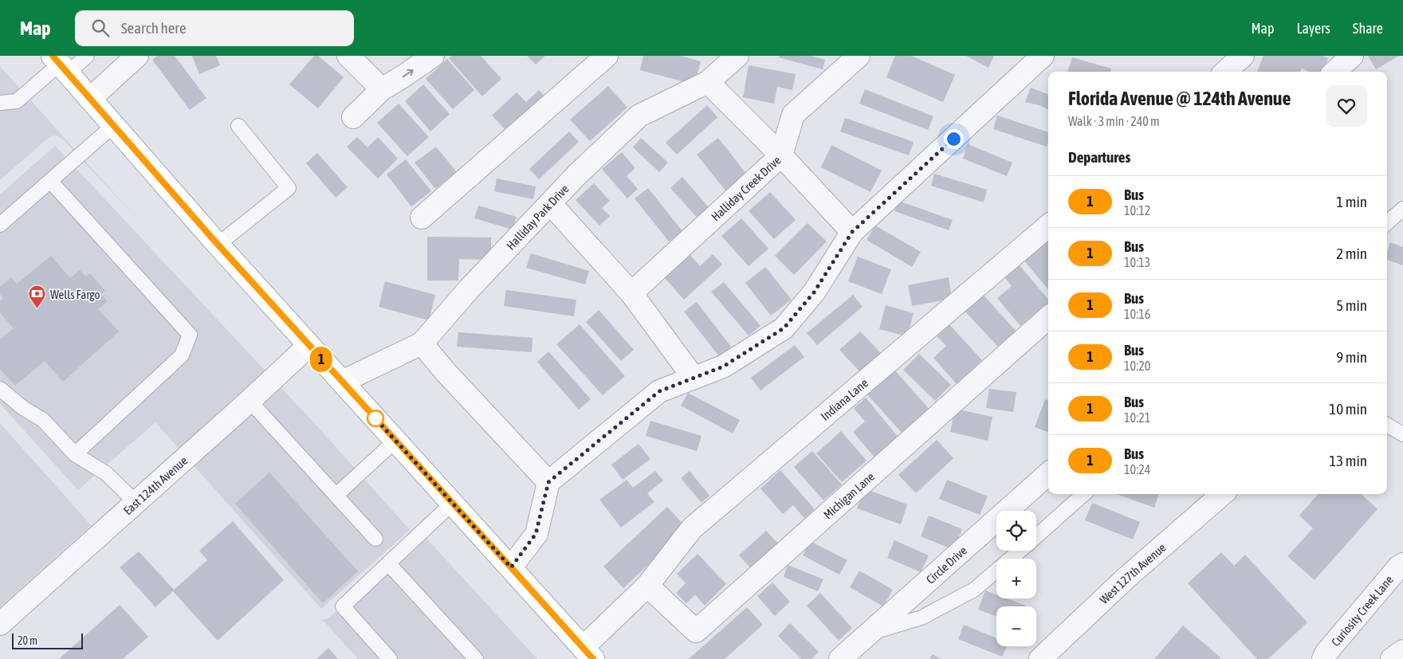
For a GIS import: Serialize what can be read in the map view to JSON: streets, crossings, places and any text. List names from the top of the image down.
{
  "streets": {
    "street": [
      "Halliday Creek Drive",
      "Halliday Park Drive",
      "Indiana Lane",
      "East 124th Avenue",
      "Michigan Lane",
      "Circle Drive",
      "West 127th Avenue",
      "Curiosity Creek Lane"
    ]
  },
  "crossings": [
    ["Indiana Lane", "Michigan Lane"]
  ],
  "places": {
    "bank": ["Wells Fargo"]
  },
  "lines": ["bus line 1"],
  "scale_bar": "20 m",
  "page": {
    "header": "Map",
    "search": "Search here",
    "nav": ["Map", "Layers", "Share"],
    "on_map": "1",
    "heading": [
      ["Florida Avenue @ 124th Avenue", "Walk · 3 min · 240 m"],
      "Departures"
    ],
    "list": [
      {
        "mark": "1",
        "name": "Bus",
        "note": "10:12",
        "value": "1 min"
      },
      {
        "mark": "1",
        "name": "Bus",
        "note": "10:13",
        "value": "2 min"
      },
      {
        "mark": "1",
        "name": "Bus",
        "note": "10:16",
        "value": "5 min"
      },
      {
        "mark": "1",
        "name": "Bus",
        "note": "10:20",
        "value": "9 min"
      },
      {
        "mark": "1",
        "name": "Bus",
        "note": "10:21",
        "value": "10 min"
      },
      {
        "mark": "1",
        "name": "Bus",
        "note": "10:24",
        "value": "13 min"
      }
    ],
    "map_buttons": ["+", "−"],
    "scale": "20 m"
  }
}
